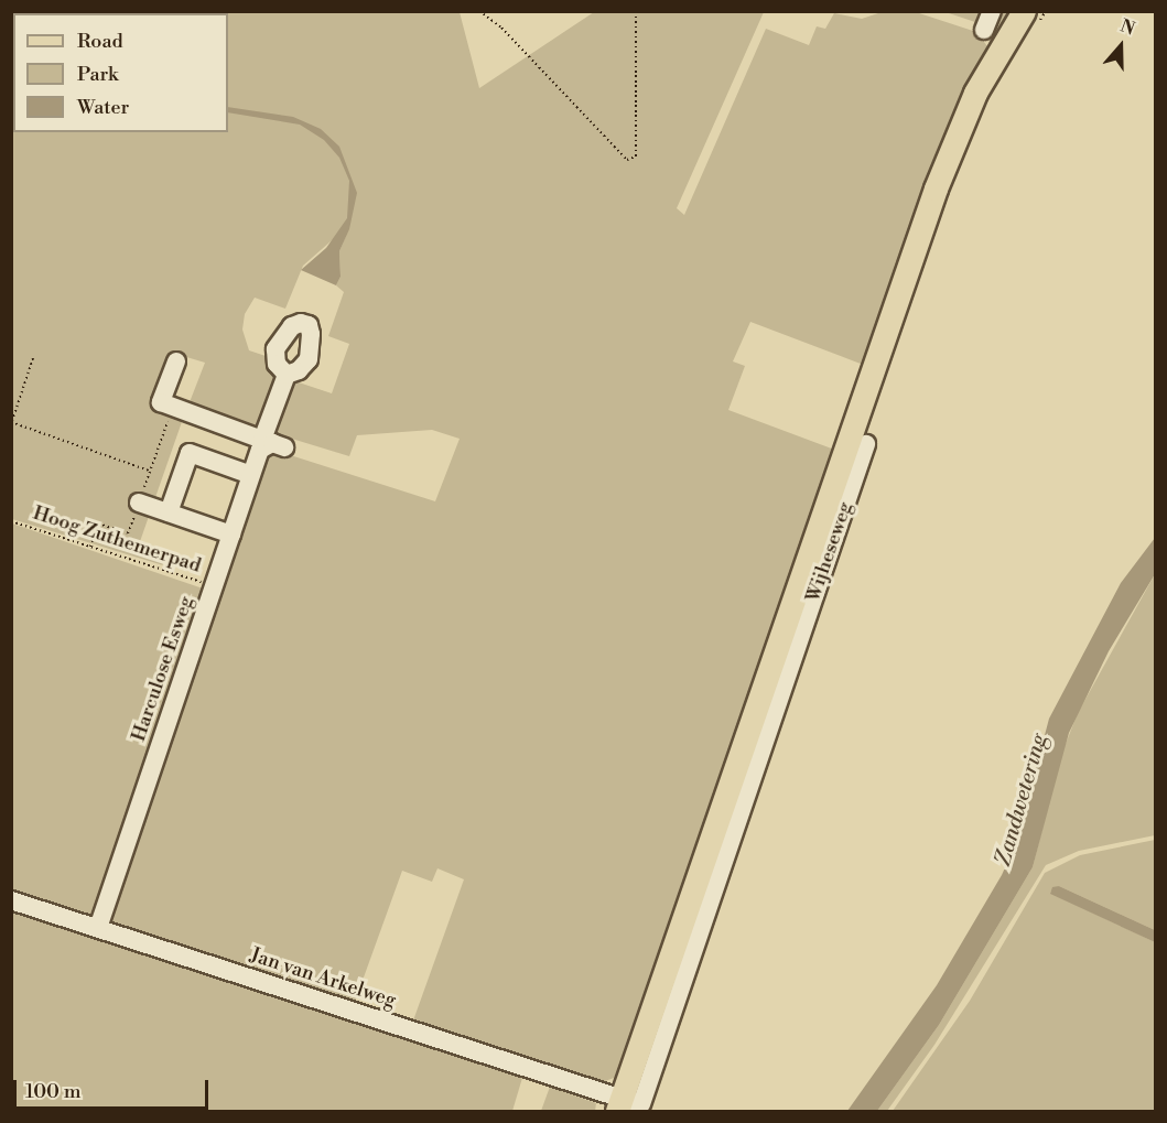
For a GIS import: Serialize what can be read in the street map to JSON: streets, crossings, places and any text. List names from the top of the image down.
{
  "streets": {
    "main road": ["Wijheseweg"],
    "street": ["Harculose Esweg", "Jan van Arkelweg"],
    "path": ["Hoog Zuthemerpad"]
  },
  "crossings": [
    ["Hoog Zuthemerpad", "Harculose Esweg"],
    ["Wijheseweg", "Jan van Arkelweg"],
    ["Harculose Esweg", "Jan van Arkelweg"]
  ],
  "water": ["Zandwetering"],
  "legend": ["Road", "Park", "Water"],
  "scale_bar": "100 m",
  "north": "top"
}
